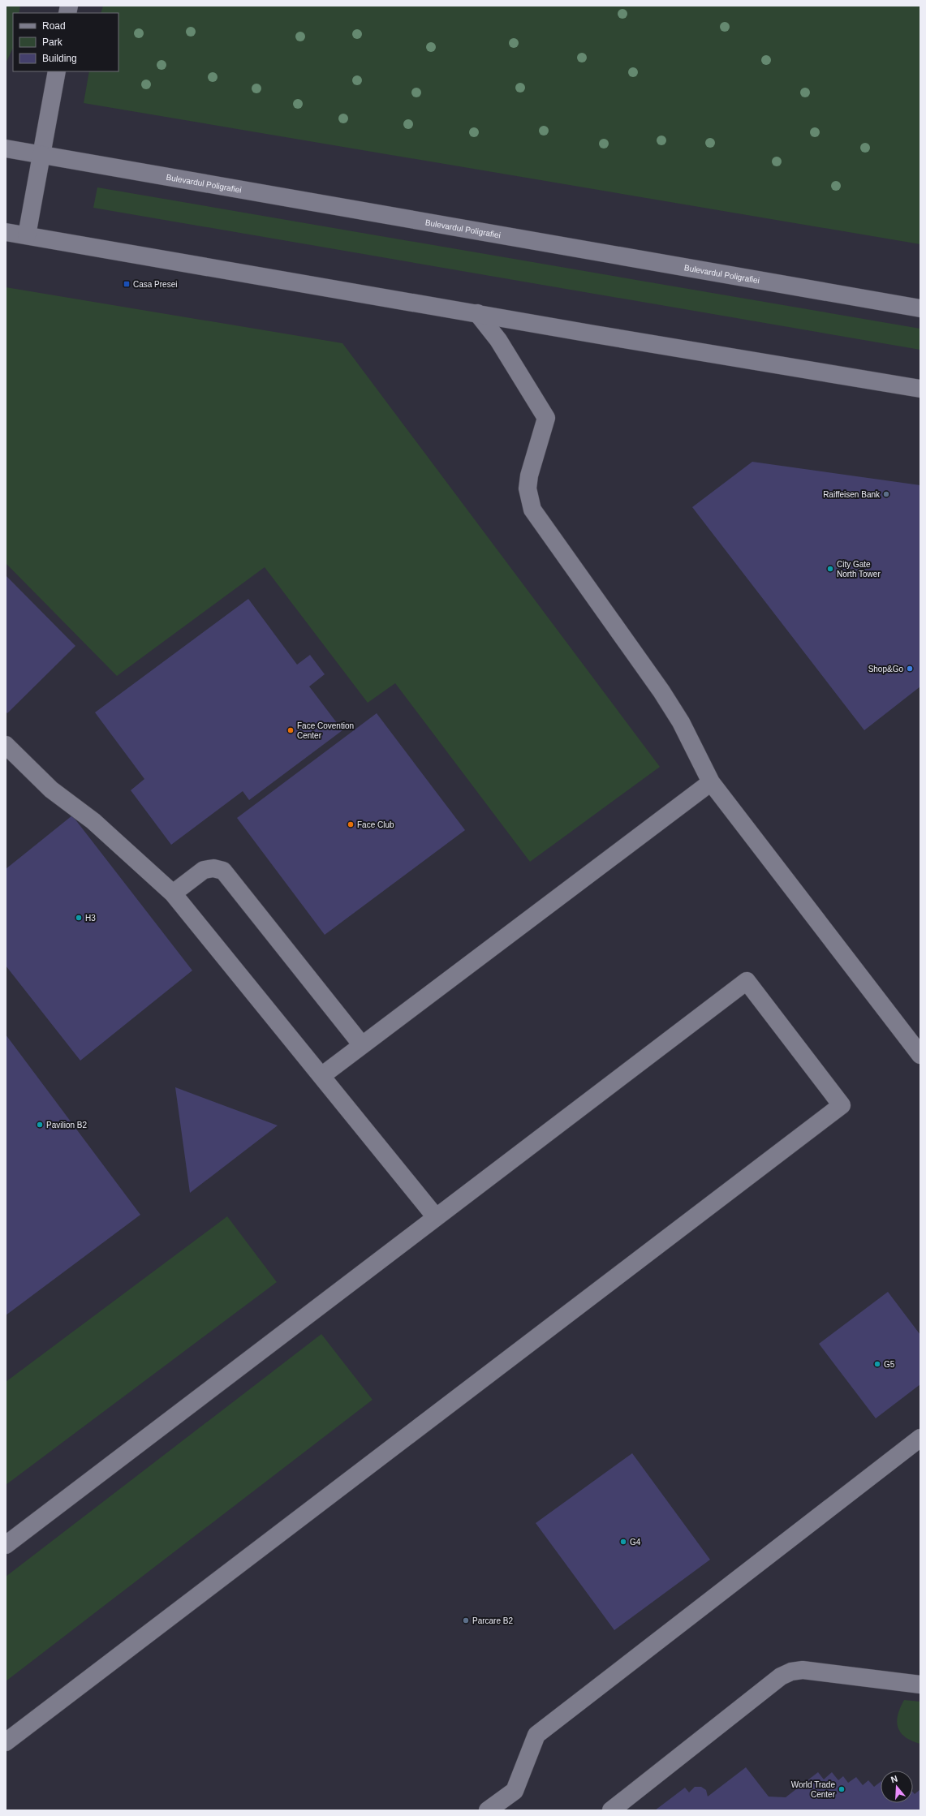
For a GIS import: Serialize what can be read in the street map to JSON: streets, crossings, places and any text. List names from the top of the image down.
{
  "streets": {
    "main road": ["Bulevardul Poligrafiei"]
  },
  "places": {
    "transit": ["Casa Presei"],
    "other": [
      "Raiffeisen Bank",
      "City Gate North Tower",
      "Shop&Go",
      "Face Covention Center",
      "Face Club",
      "H3",
      "Pavilion B2",
      "G5",
      "G4",
      "Parcare B2",
      "World Trade Center"
    ]
  },
  "legend": ["Road", "Park", "Building"],
  "north": "top"
}
